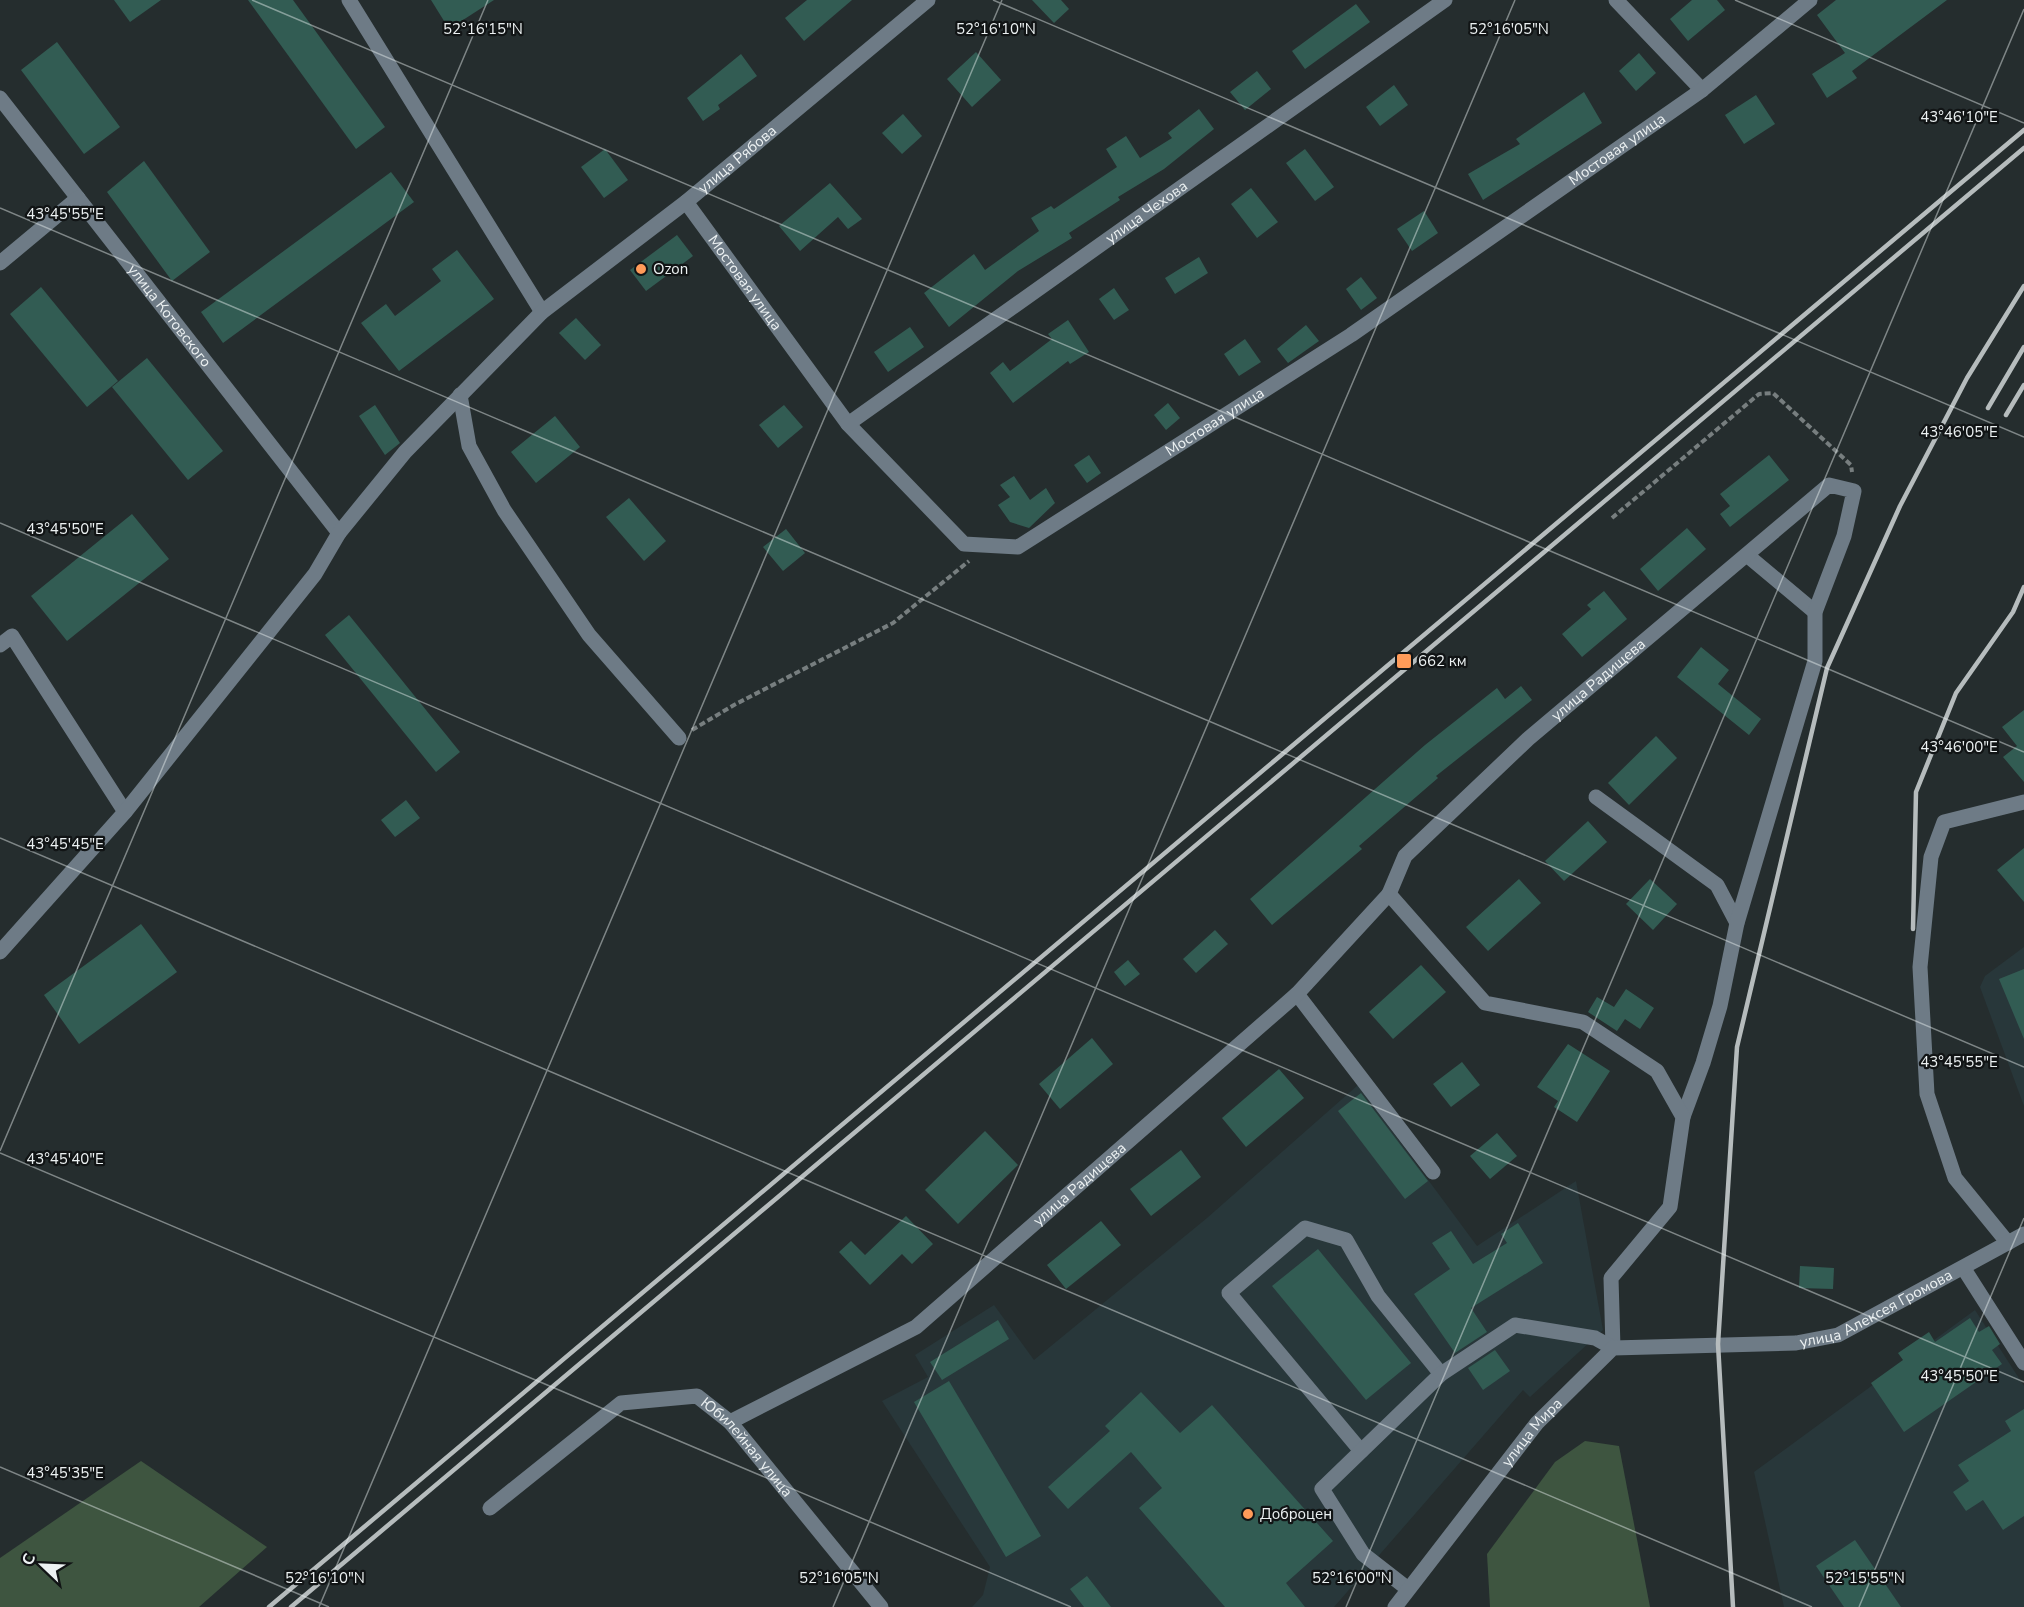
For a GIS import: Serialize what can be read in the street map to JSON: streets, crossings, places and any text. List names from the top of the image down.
{
  "streets": {
    "street": [
      "Мостовая улица",
      "улица Рябова",
      "улица Чехова",
      "улица Котовского",
      "улица Радищева",
      "улица Алексея Громова",
      "улица Мира",
      "Юбилейная улица"
    ]
  },
  "crossings": [
    ["Мостовая улица", "улица Рябова"],
    ["Мостовая улица", "улица Чехова"],
    ["улица Рябова", "улица Котовского"],
    ["улица Радищева", "Юбилейная улица"],
    ["улица Алексея Громова", "улица Мира"]
  ],
  "places": {
    "other": ["Ozon", "Доброцен"],
    "transit": ["662 км"]
  },
  "north": "top left",
  "coordinates": [
    "52°16'15\"N",
    "52°16'10\"N",
    "52°16'05\"N",
    "43°46'10\"E",
    "43°45'55\"E",
    "43°46'05\"E",
    "43°45'50\"E",
    "43°46'00\"E",
    "43°45'45\"E",
    "43°45'40\"E",
    "43°45'35\"E",
    "52°16'00\"N",
    "52°15'55\"N"
  ]
}
